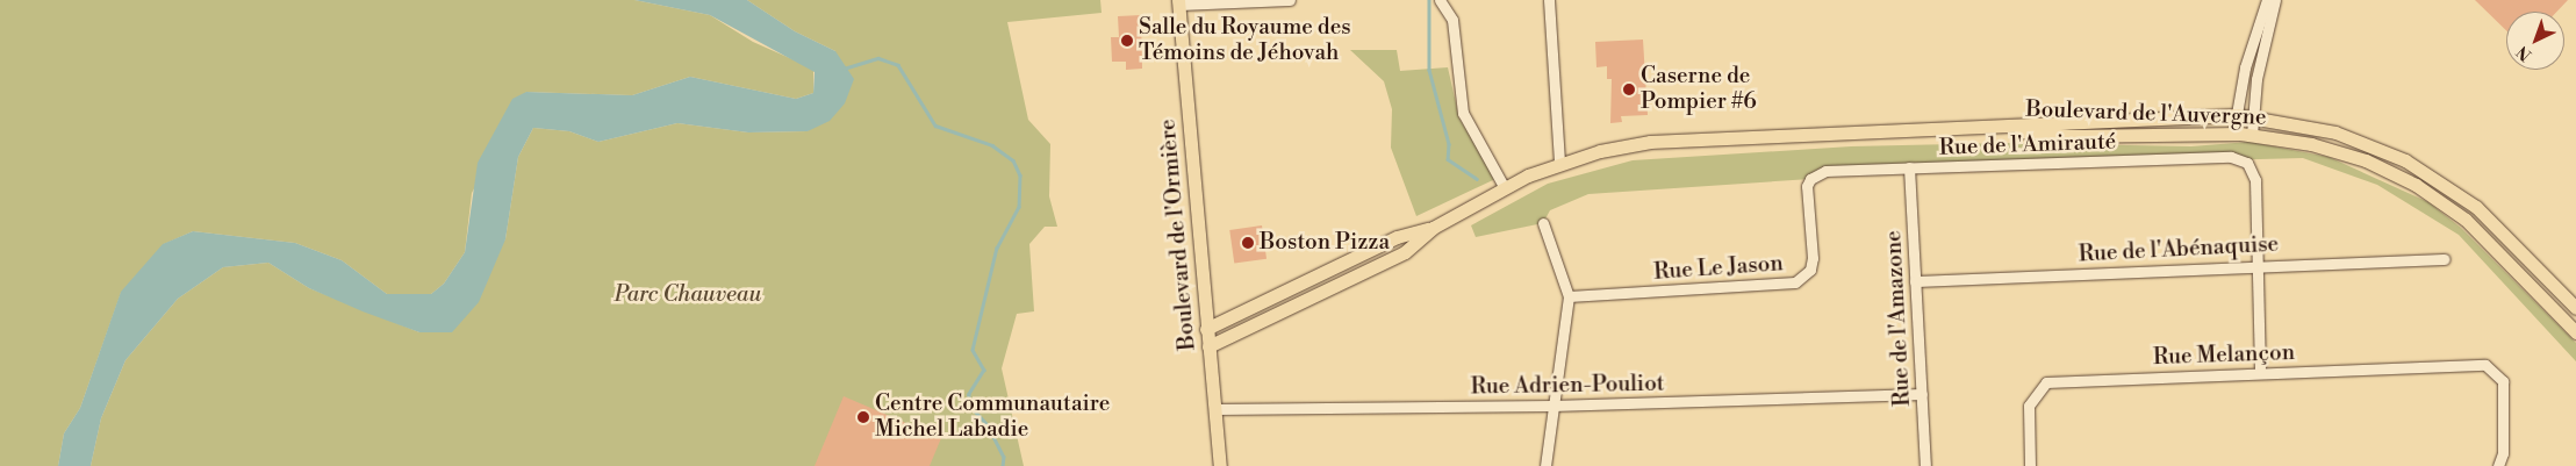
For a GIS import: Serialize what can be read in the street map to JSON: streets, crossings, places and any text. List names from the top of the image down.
{
  "streets": {
    "main road": ["Boulevard de l'Auvergne", "Boulevard de l'Ormière"],
    "street": [
      "Rue de l'Amirauté",
      "Rue de l'Abénaquise",
      "Rue Le Jason",
      "Rue de l'Amazone",
      "Rue Melançon",
      "Rue Adrien-Pouliot"
    ]
  },
  "crossings": [
    ["Boulevard de l'Auvergne", "Boulevard de l'Ormière"],
    ["Rue de l'Amirauté", "Rue de l'Abénaquise"],
    ["Rue de l'Amirauté", "Rue Le Jason"],
    ["Rue de l'Amirauté", "Rue de l'Amazone"],
    ["Boulevard de l'Ormière", "Rue Adrien-Pouliot"],
    ["Rue de l'Abénaquise", "Rue de l'Amazone"],
    ["Rue de l'Amazone", "Rue Adrien-Pouliot"]
  ],
  "parks": ["Parc Chauveau"],
  "places": [
    "Salle du Royaume des Témoins de Jéhovah",
    "Caserne de Pompier #6",
    "Boston Pizza",
    "Centre Communautaire Michel Labadie"
  ],
  "north": "bottom left"
}
